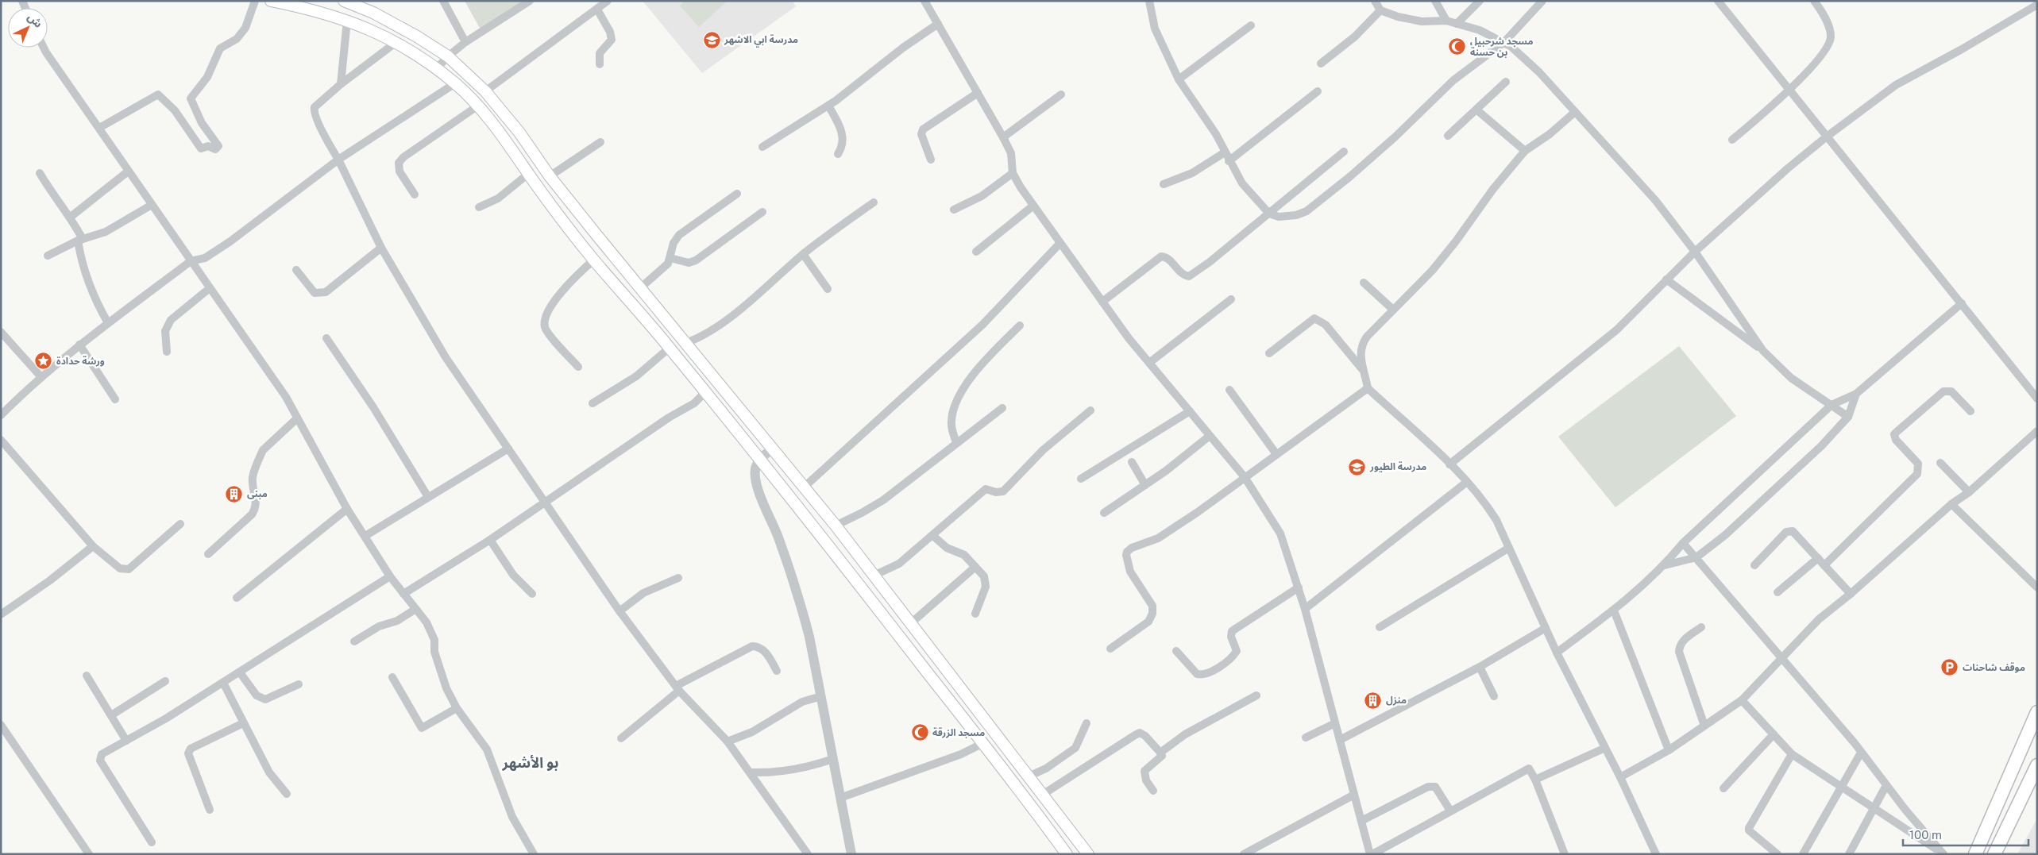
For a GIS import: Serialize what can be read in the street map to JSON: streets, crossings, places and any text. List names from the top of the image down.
{
  "districts": ["بو الأشهر"],
  "places": {
    "school or university": ["مدرسة ابي الاشهر", "مدرسة الطيور"],
    "mosque": ["مسجد شرحبيل بن حسنة", "مسجد الزرقة"],
    "place": ["ورشة حدادة"],
    "building": ["مبنى", "منزل"],
    "parking": ["موقف شاحنات"]
  },
  "scale_bar": "100 m",
  "north": "top right"
}
